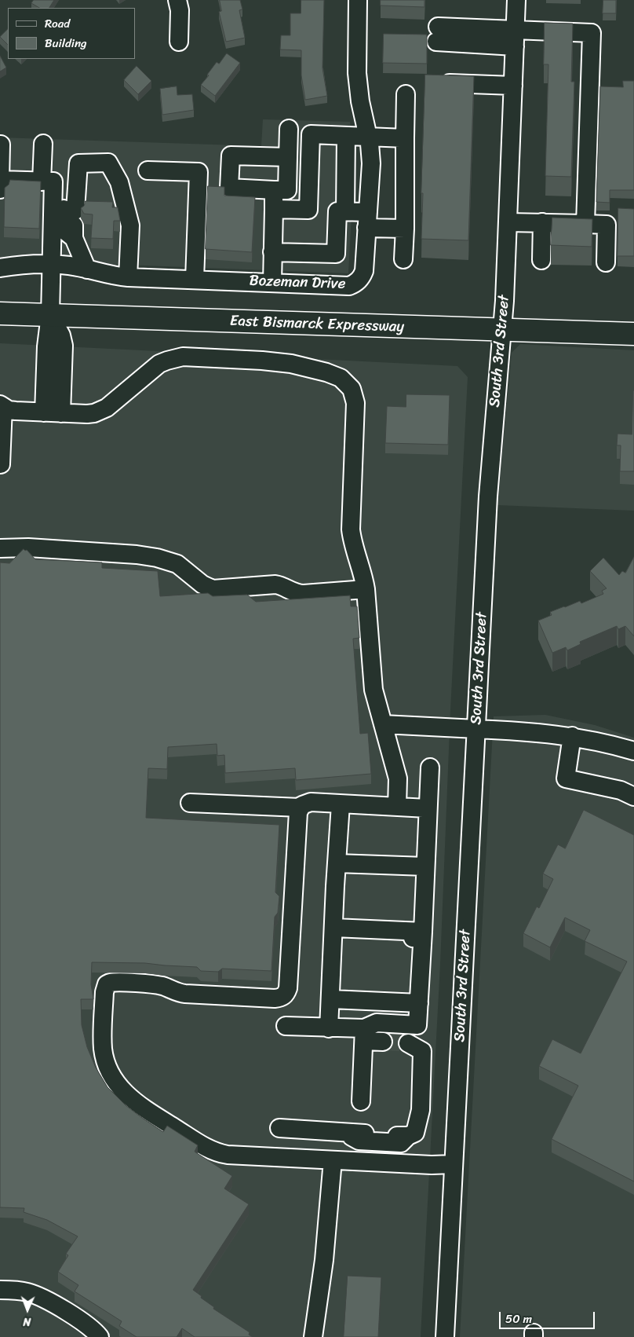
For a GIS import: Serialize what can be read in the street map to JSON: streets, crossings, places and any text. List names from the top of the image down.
{
  "streets": {
    "main road": ["East Bismarck Expressway"],
    "street": ["Bozeman Drive", "South 3rd Street"]
  },
  "crossings": [
    ["East Bismarck Expressway", "South 3rd Street"]
  ],
  "legend": ["Road", "Building"],
  "scale_bar": "50 m",
  "north": "bottom"
}
